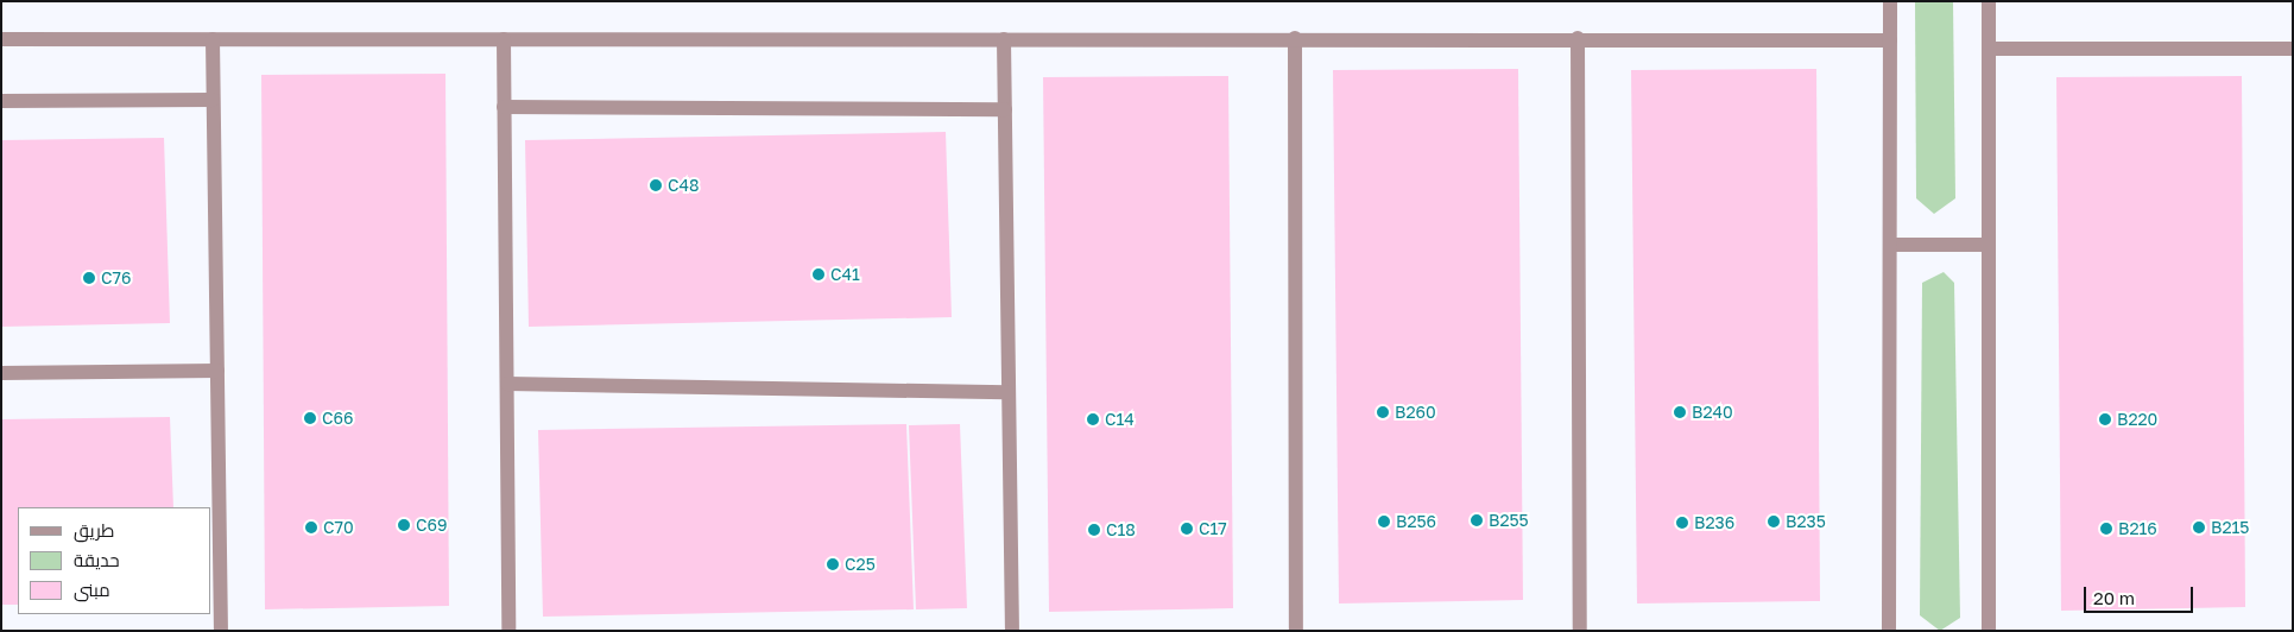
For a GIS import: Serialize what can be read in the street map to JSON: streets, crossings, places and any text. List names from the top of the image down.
{
  "places": [
    "C48",
    "C41",
    "C76",
    "B260",
    "B240",
    "C66",
    "C14",
    "B220",
    "B255",
    "B256",
    "B235",
    "B236",
    "C69",
    "C70",
    "B215",
    "C17",
    "B216",
    "C18",
    "C25"
  ],
  "legend": ["طريق", "حديقة", "مبنى"],
  "scale_bar": "20 m"
}
